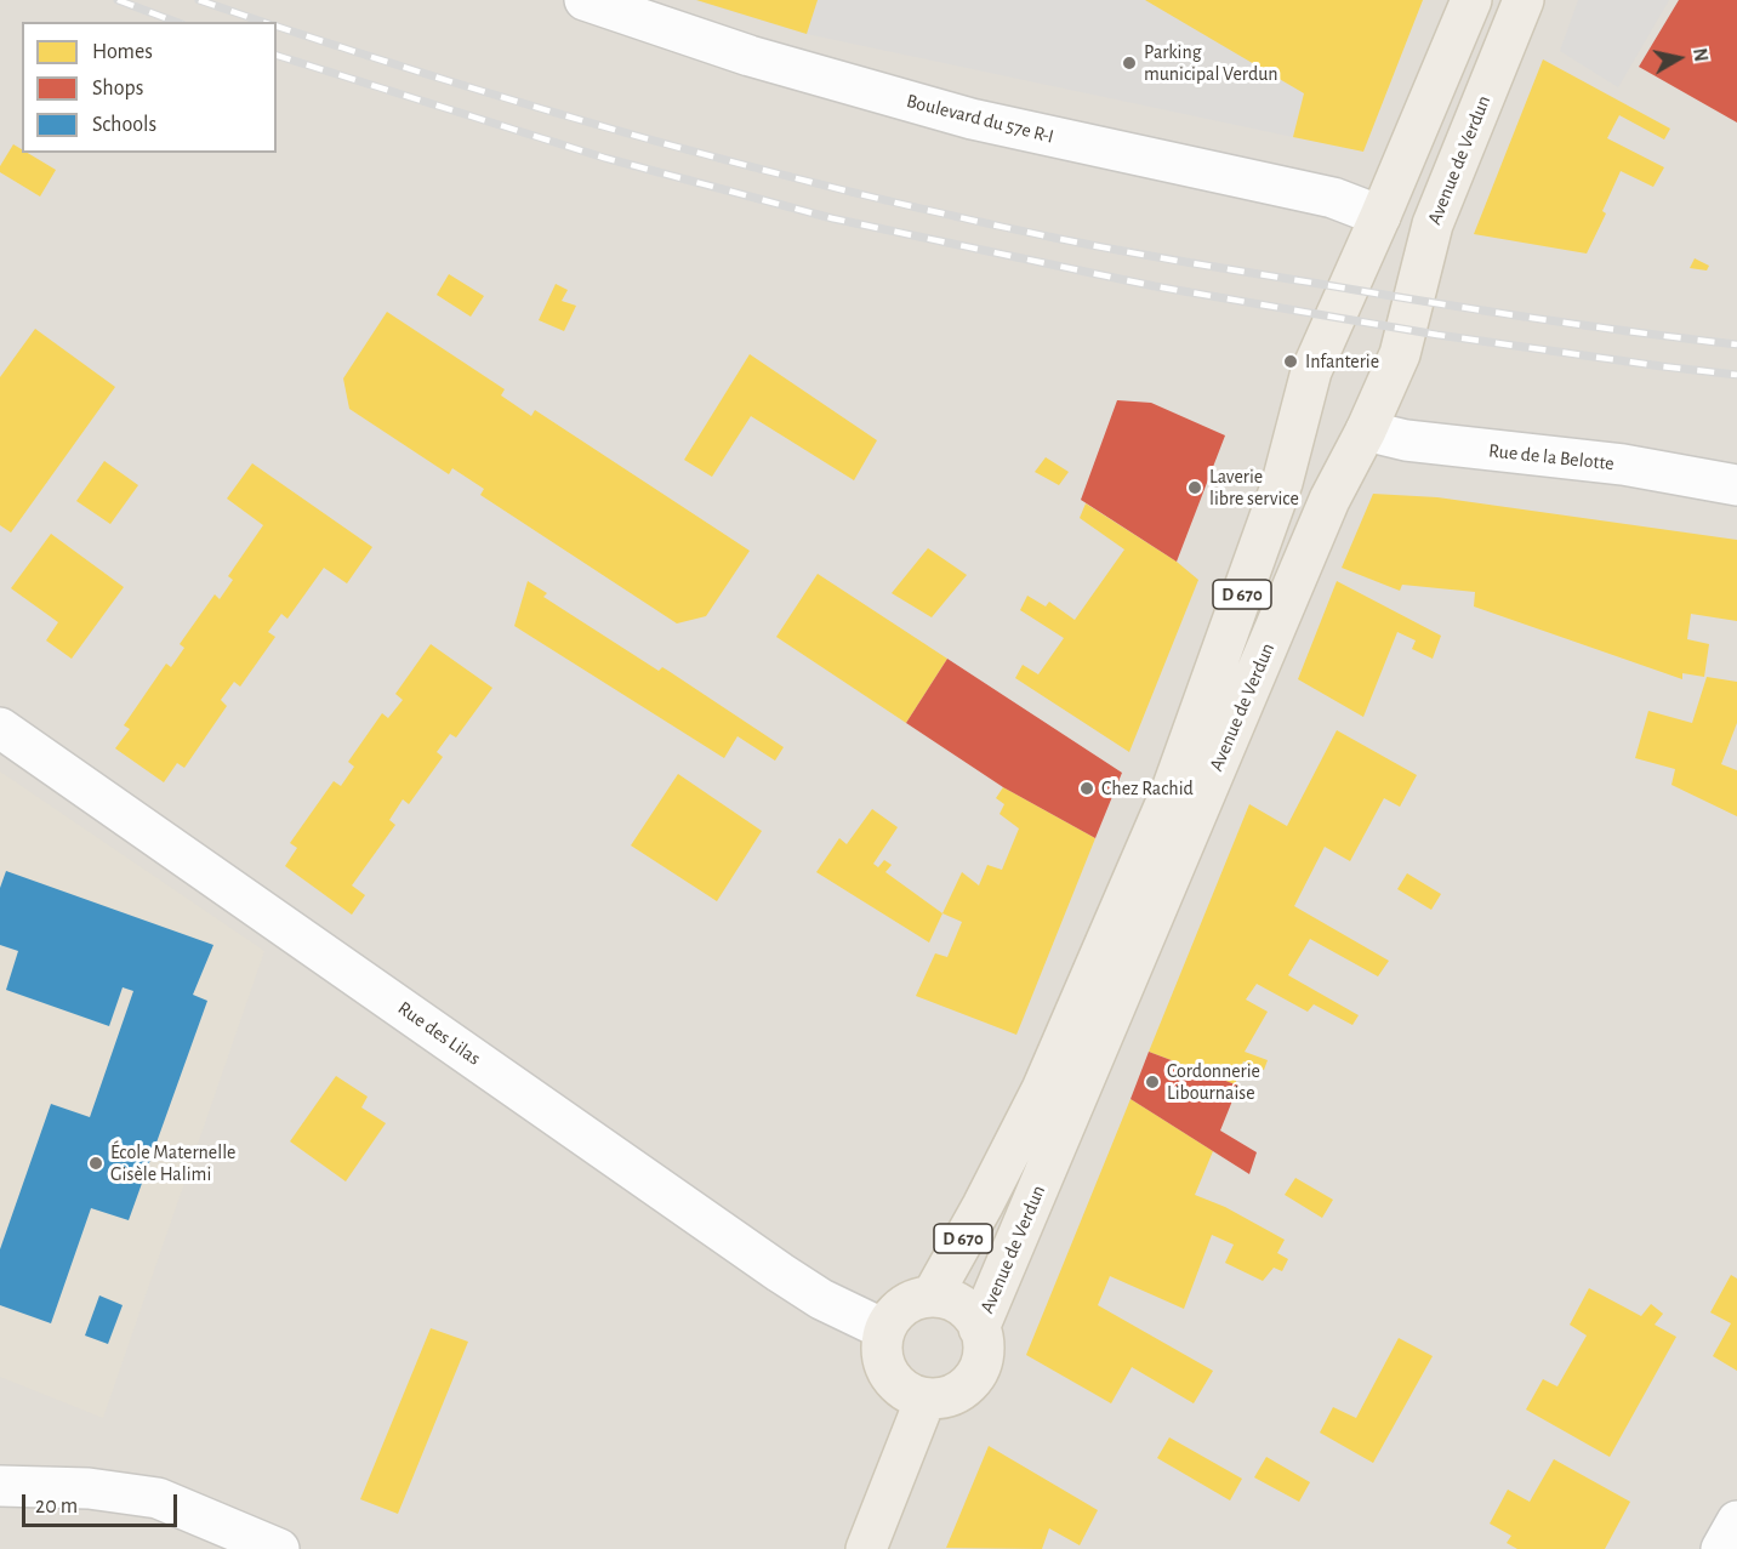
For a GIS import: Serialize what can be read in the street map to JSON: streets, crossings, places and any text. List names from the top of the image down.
{
  "streets": {
    "main road": ["Avenue de Verdun", "D 670"],
    "street": ["Boulevard du 57e R-I", "Rue de la Belotte", "Rue des Lilas"]
  },
  "crossings": [
    ["Boulevard du 57e R-I", "Avenue de Verdun"],
    ["Avenue de Verdun", "Rue de la Belotte"],
    ["Avenue de Verdun", "Rue des Lilas"]
  ],
  "places": [
    "Parking municipal Verdun",
    "Infanterie",
    "Laverie libre service",
    "Chez Rachid",
    "Cordonnerie Libournaise",
    "École Maternelle Gisèle Halimi"
  ],
  "legend": ["Homes", "Shops", "Schools"],
  "scale_bar": "20 m",
  "north": "right"
}
